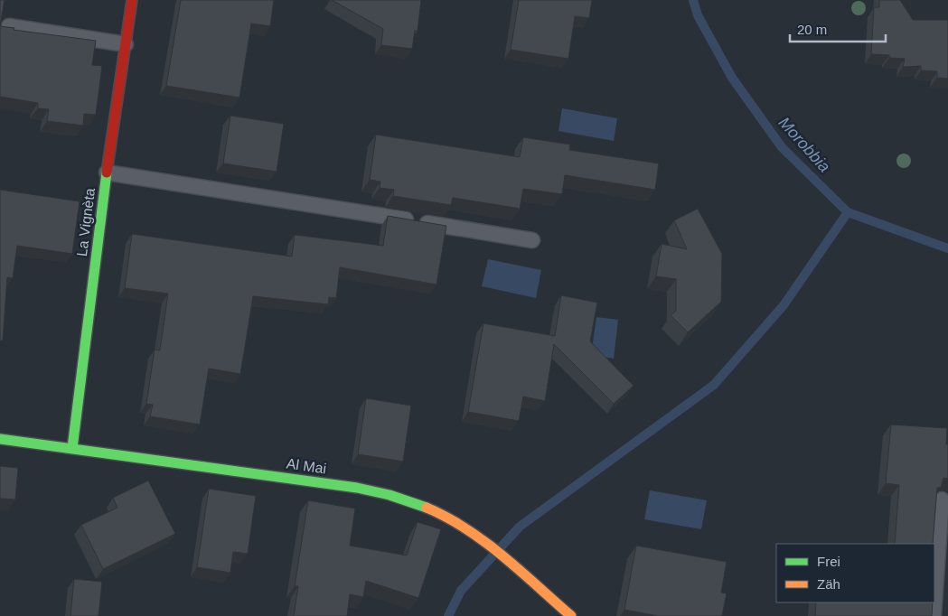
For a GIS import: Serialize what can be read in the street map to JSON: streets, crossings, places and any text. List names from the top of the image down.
{
  "streets": {
    "street": ["La Vignèta", "Al Mai"]
  },
  "crossings": [
    ["La Vignèta", "Al Mai"]
  ],
  "water": ["Morobbia"],
  "legend": ["Frei", "Zäh"],
  "scale_bar": "20 m"
}
